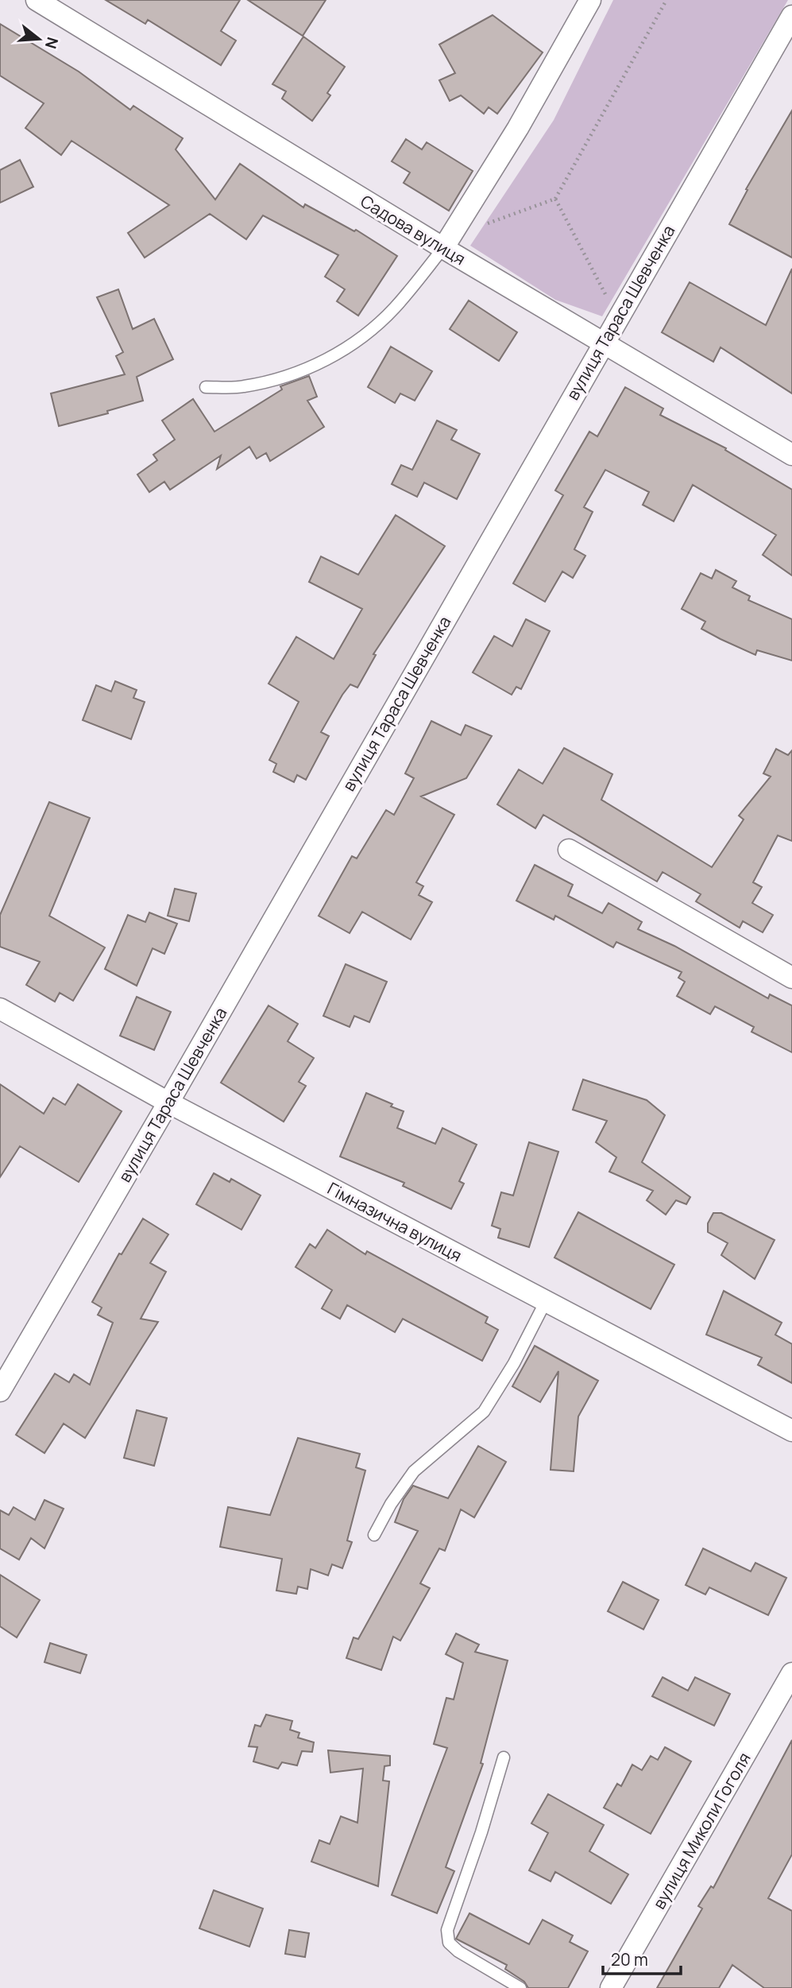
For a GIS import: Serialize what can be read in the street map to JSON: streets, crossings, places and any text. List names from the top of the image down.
{
  "streets": {
    "street": [
      "Садова вулиця",
      "вулиця Тараса Шевченка",
      "Гімназична вулиця",
      "вулиця Миколи Гоголя"
    ]
  },
  "crossings": [
    ["Садова вулиця", "вулиця Тараса Шевченка"],
    ["вулиця Тараса Шевченка", "Гімназична вулиця"]
  ],
  "scale_bar": "20 m",
  "north": "right"
}
